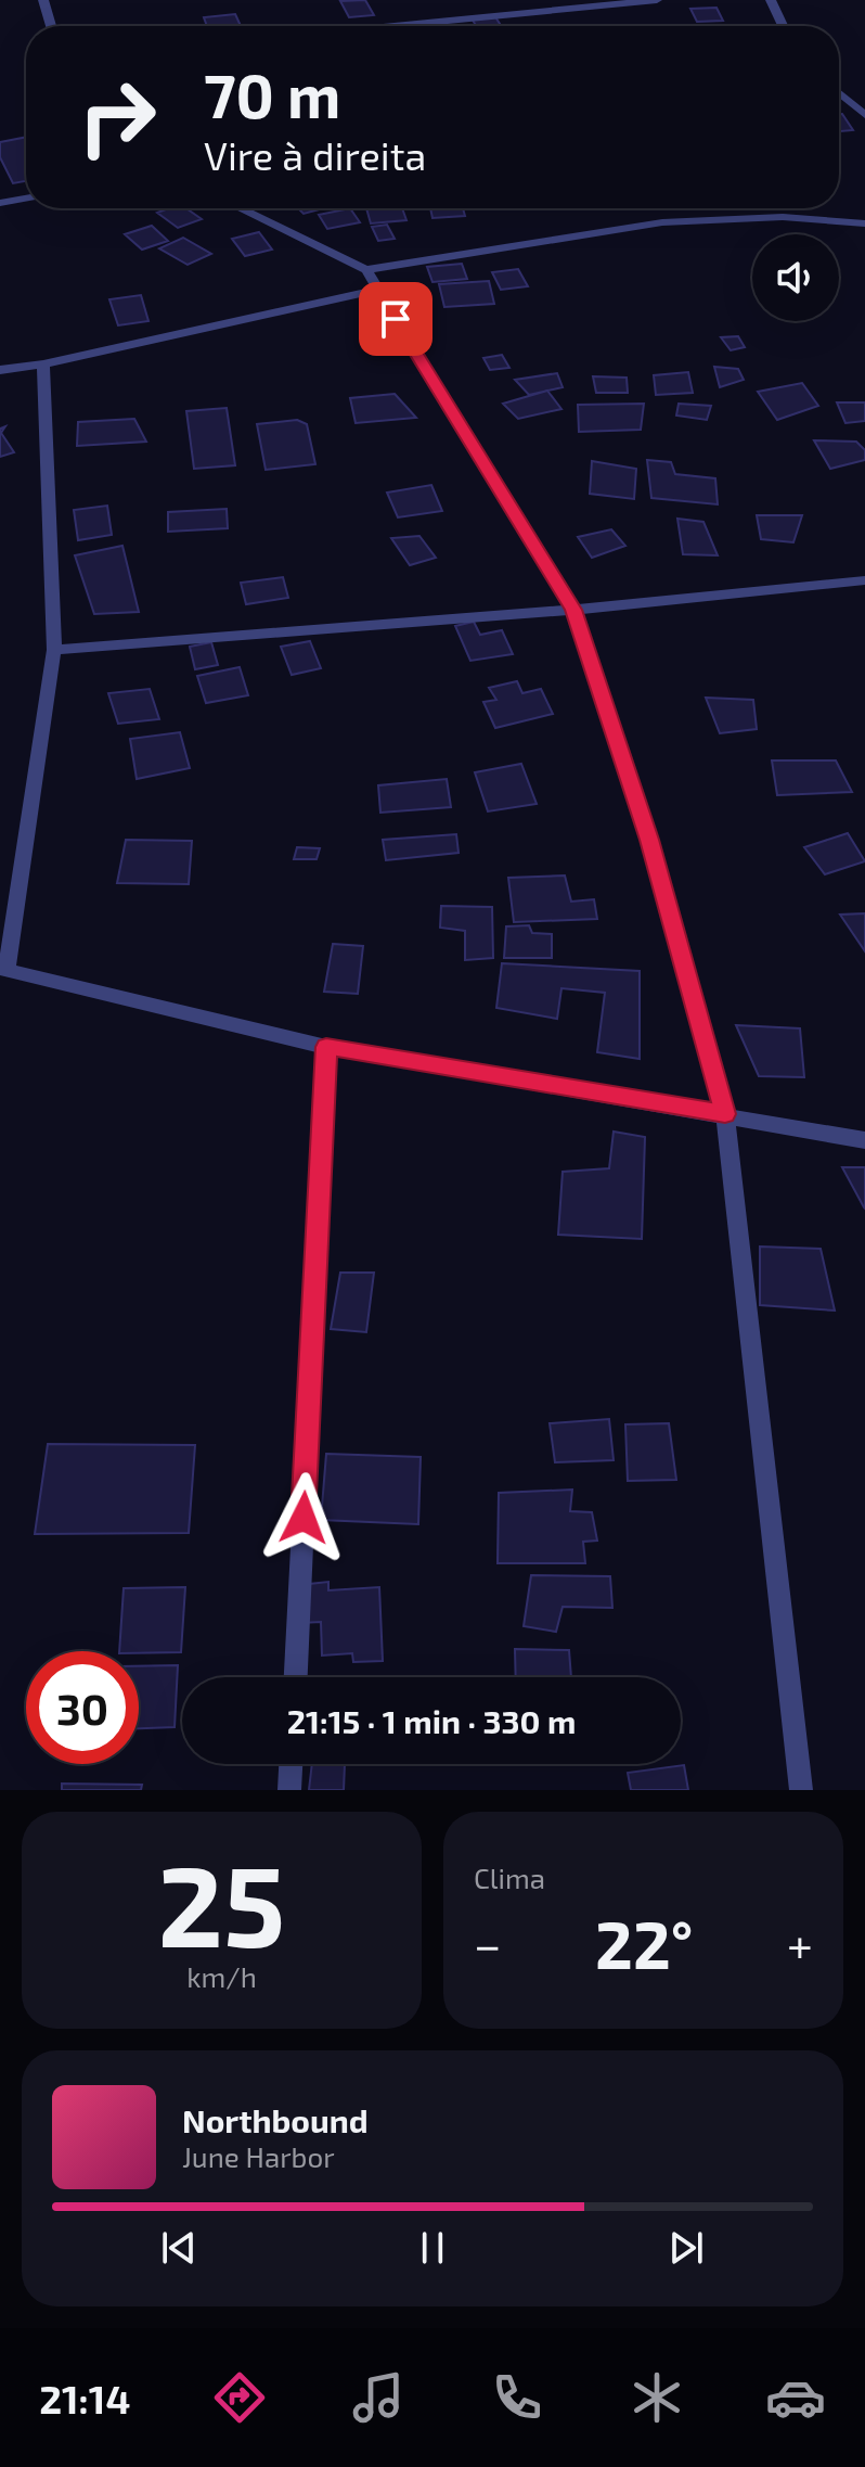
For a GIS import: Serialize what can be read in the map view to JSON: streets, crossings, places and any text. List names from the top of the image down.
{
  "page": {
    "turn": ["70 m", "Vire à direita"],
    "limit": "30",
    "trip": "21:15 · 1 min · 330 m",
    "tile": [
      ["25", "km/h"],
      "Clima"
    ],
    "heat": ["−", "22°", "+"],
    "song": ["Northbound", "June Harbor"],
    "tabs": "21:14"
  }
}
